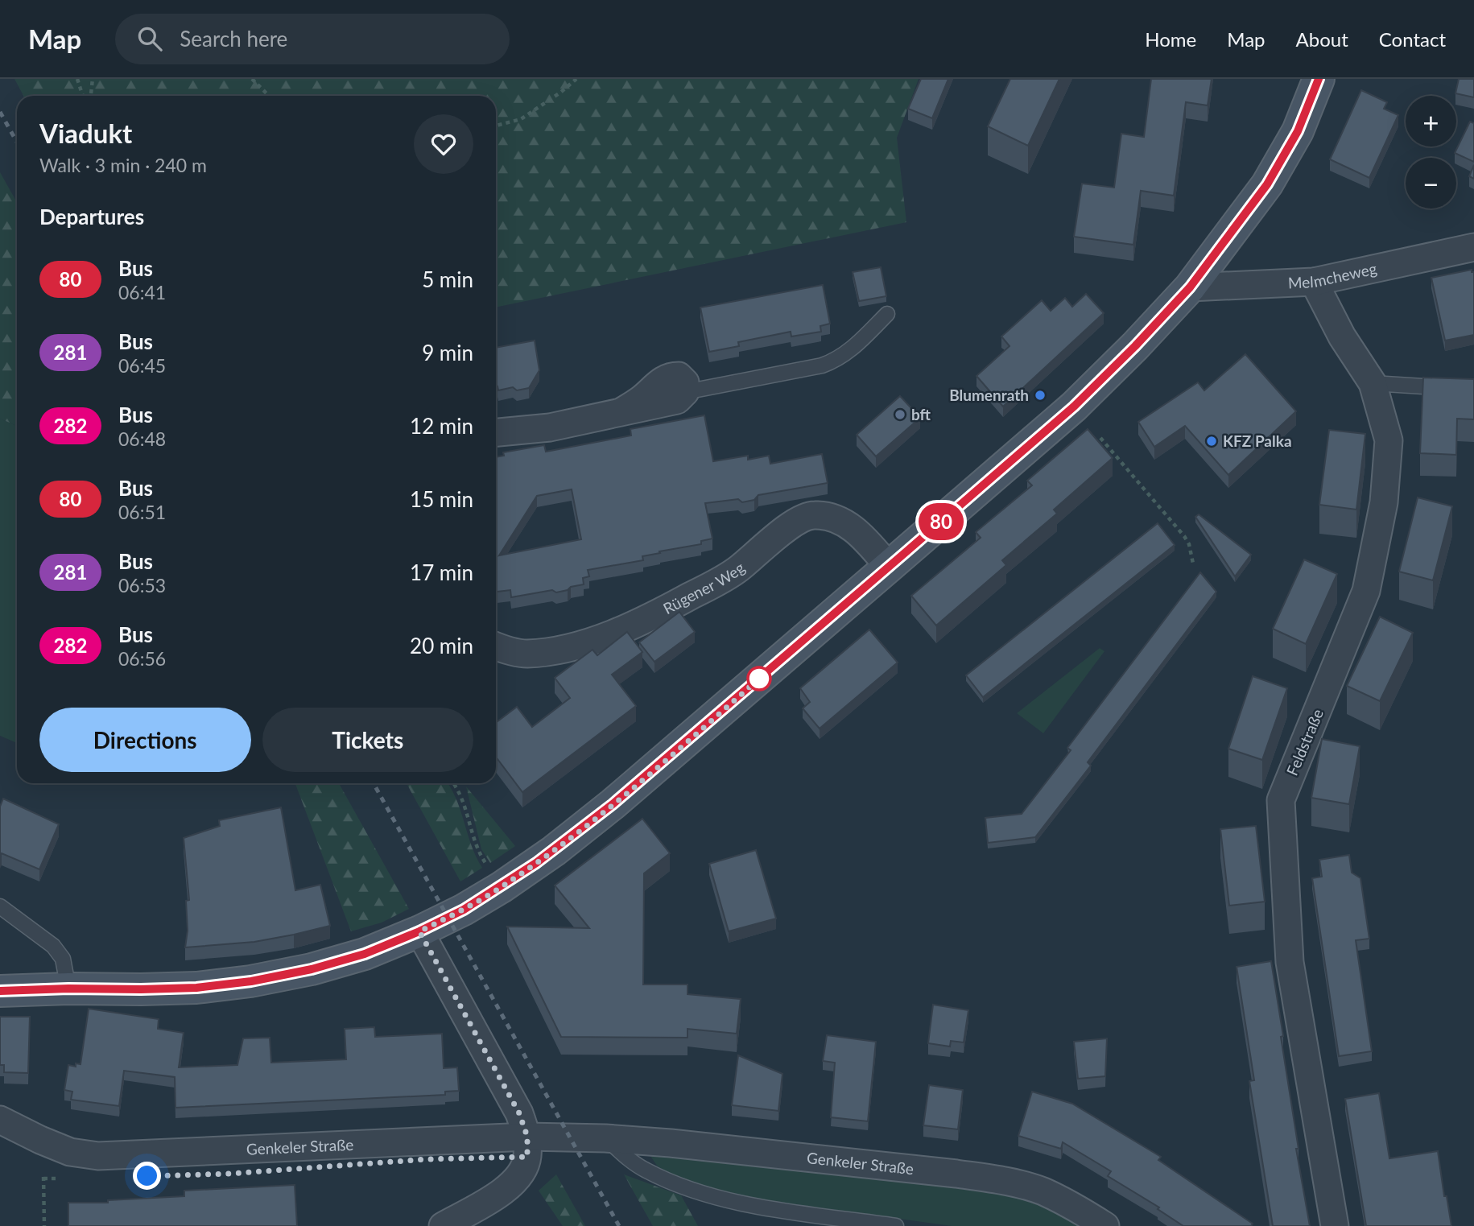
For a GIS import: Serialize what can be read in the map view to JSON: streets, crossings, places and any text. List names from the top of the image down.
{
  "streets": {
    "street": [
      "Melmcheweg",
      "Rügener Weg",
      "Feldstraße",
      "Genkeler Straße"
    ]
  },
  "crossings": [
    ["Melmcheweg", "Feldstraße"]
  ],
  "places": ["Blumenrath", "bft", "KFZ Palka"],
  "lines": ["bus line 80"],
  "page": {
    "header": "Map",
    "search": "Search here",
    "nav": [
      "Home",
      "Map",
      "About",
      "Contact"
    ],
    "on_map": "80",
    "map_buttons": ["+", "−"],
    "heading": [
      ["Viadukt", "Walk · 3 min · 240 m"],
      "Departures"
    ],
    "list": [
      {
        "mark": "80",
        "name": "Bus",
        "note": "06:41",
        "value": "5 min"
      },
      {
        "mark": "281",
        "name": "Bus",
        "note": "06:45",
        "value": "9 min"
      },
      {
        "mark": "282",
        "name": "Bus",
        "note": "06:48",
        "value": "12 min"
      },
      {
        "mark": "80",
        "name": "Bus",
        "note": "06:51",
        "value": "15 min"
      },
      {
        "mark": "281",
        "name": "Bus",
        "note": "06:53",
        "value": "17 min"
      },
      {
        "mark": "282",
        "name": "Bus",
        "note": "06:56",
        "value": "20 min"
      }
    ],
    "buttons": ["Directions", "Tickets"]
  }
}
